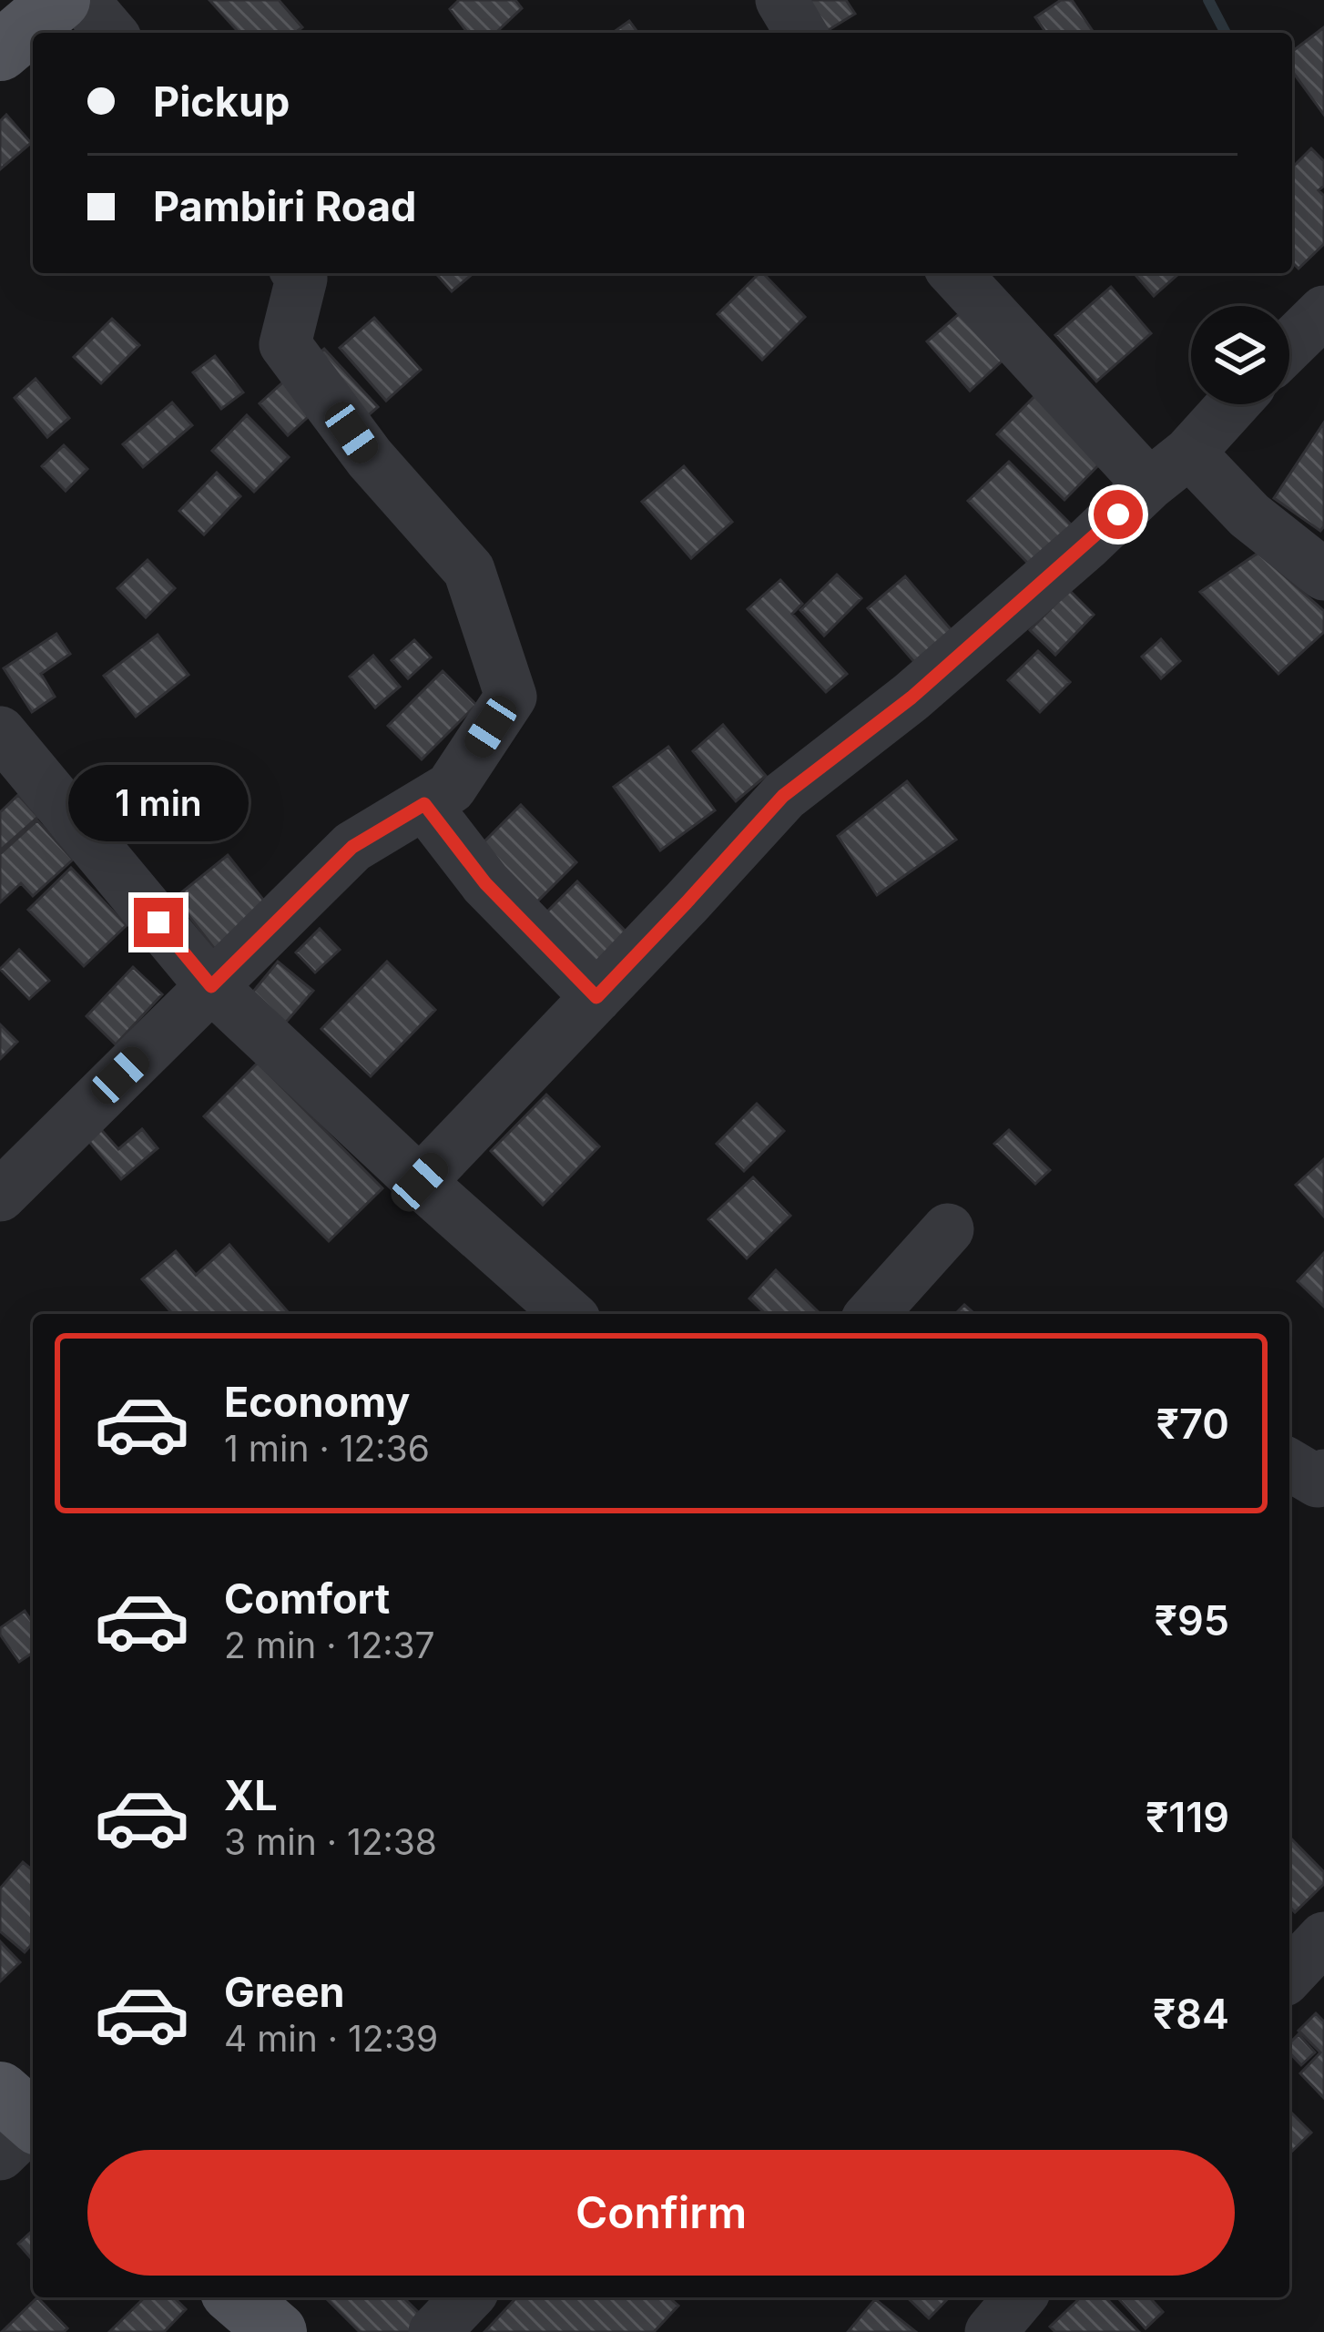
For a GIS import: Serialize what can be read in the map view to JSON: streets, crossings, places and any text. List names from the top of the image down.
{
  "page": {
    "banner": ["Pickup", "Pambiri Road"],
    "bubble": "1 min",
    "list": [
      {
        "name": "Economy",
        "note": "1 min · 12:36",
        "value": "₹70"
      },
      {
        "name": "Comfort",
        "note": "2 min · 12:37",
        "value": "₹95"
      },
      {
        "name": "XL",
        "note": "3 min · 12:38",
        "value": "₹119"
      },
      {
        "name": "Green",
        "note": "4 min · 12:39",
        "value": "₹84"
      }
    ],
    "buttons": "Confirm"
  }
}
